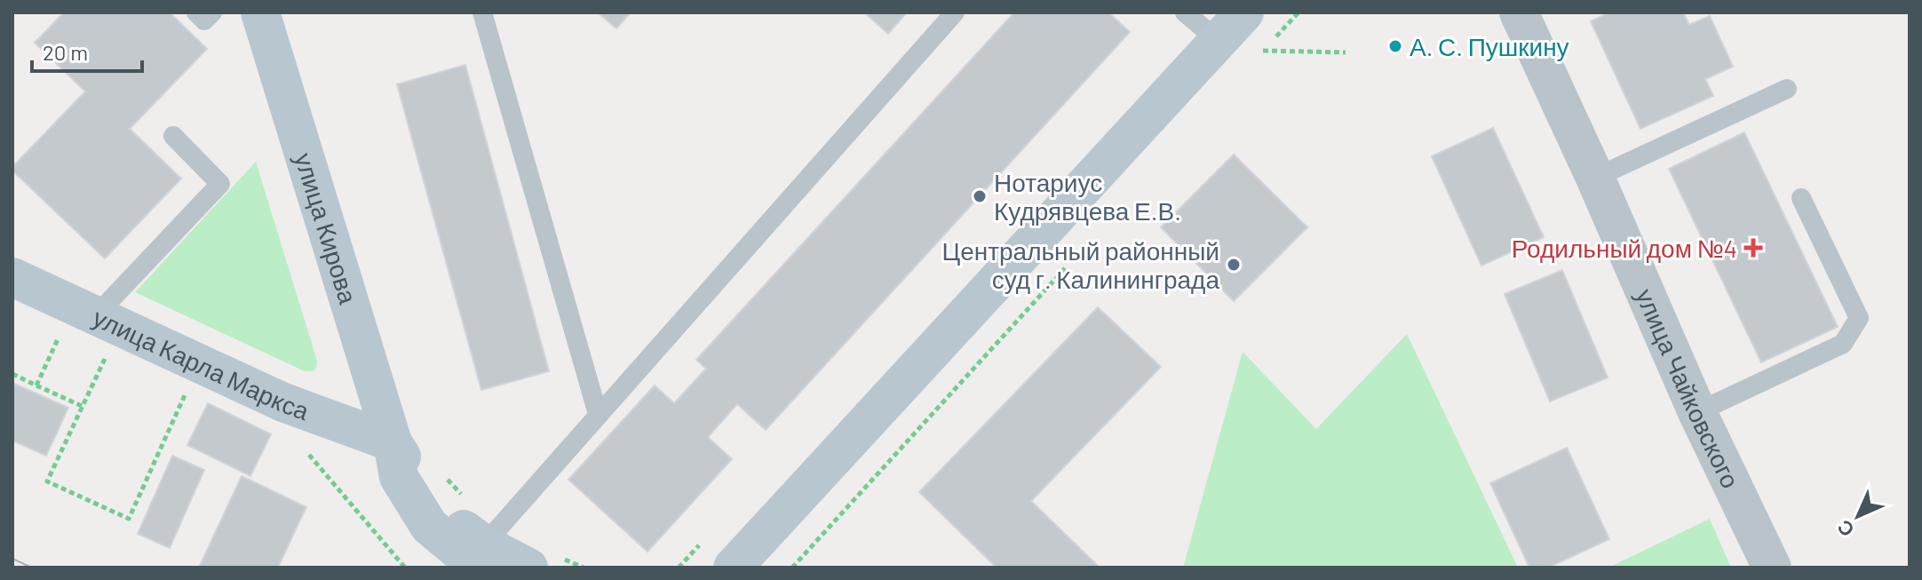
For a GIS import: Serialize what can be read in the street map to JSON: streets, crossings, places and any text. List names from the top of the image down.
{
  "streets": {
    "main road": ["улица Кирова", "улица Карла Маркса"],
    "street": ["улица Чайковского"]
  },
  "crossings": [
    ["улица Кирова", "улица Карла Маркса"]
  ],
  "places": {
    "other": ["А. С. Пушкину", "Нотариус Кудрявцева Е.В.", "Центральный районный суд г. Калининграда"],
    "health": ["Родильный дом №4"]
  },
  "scale_bar": "20 m",
  "north": "bottom left"
}
